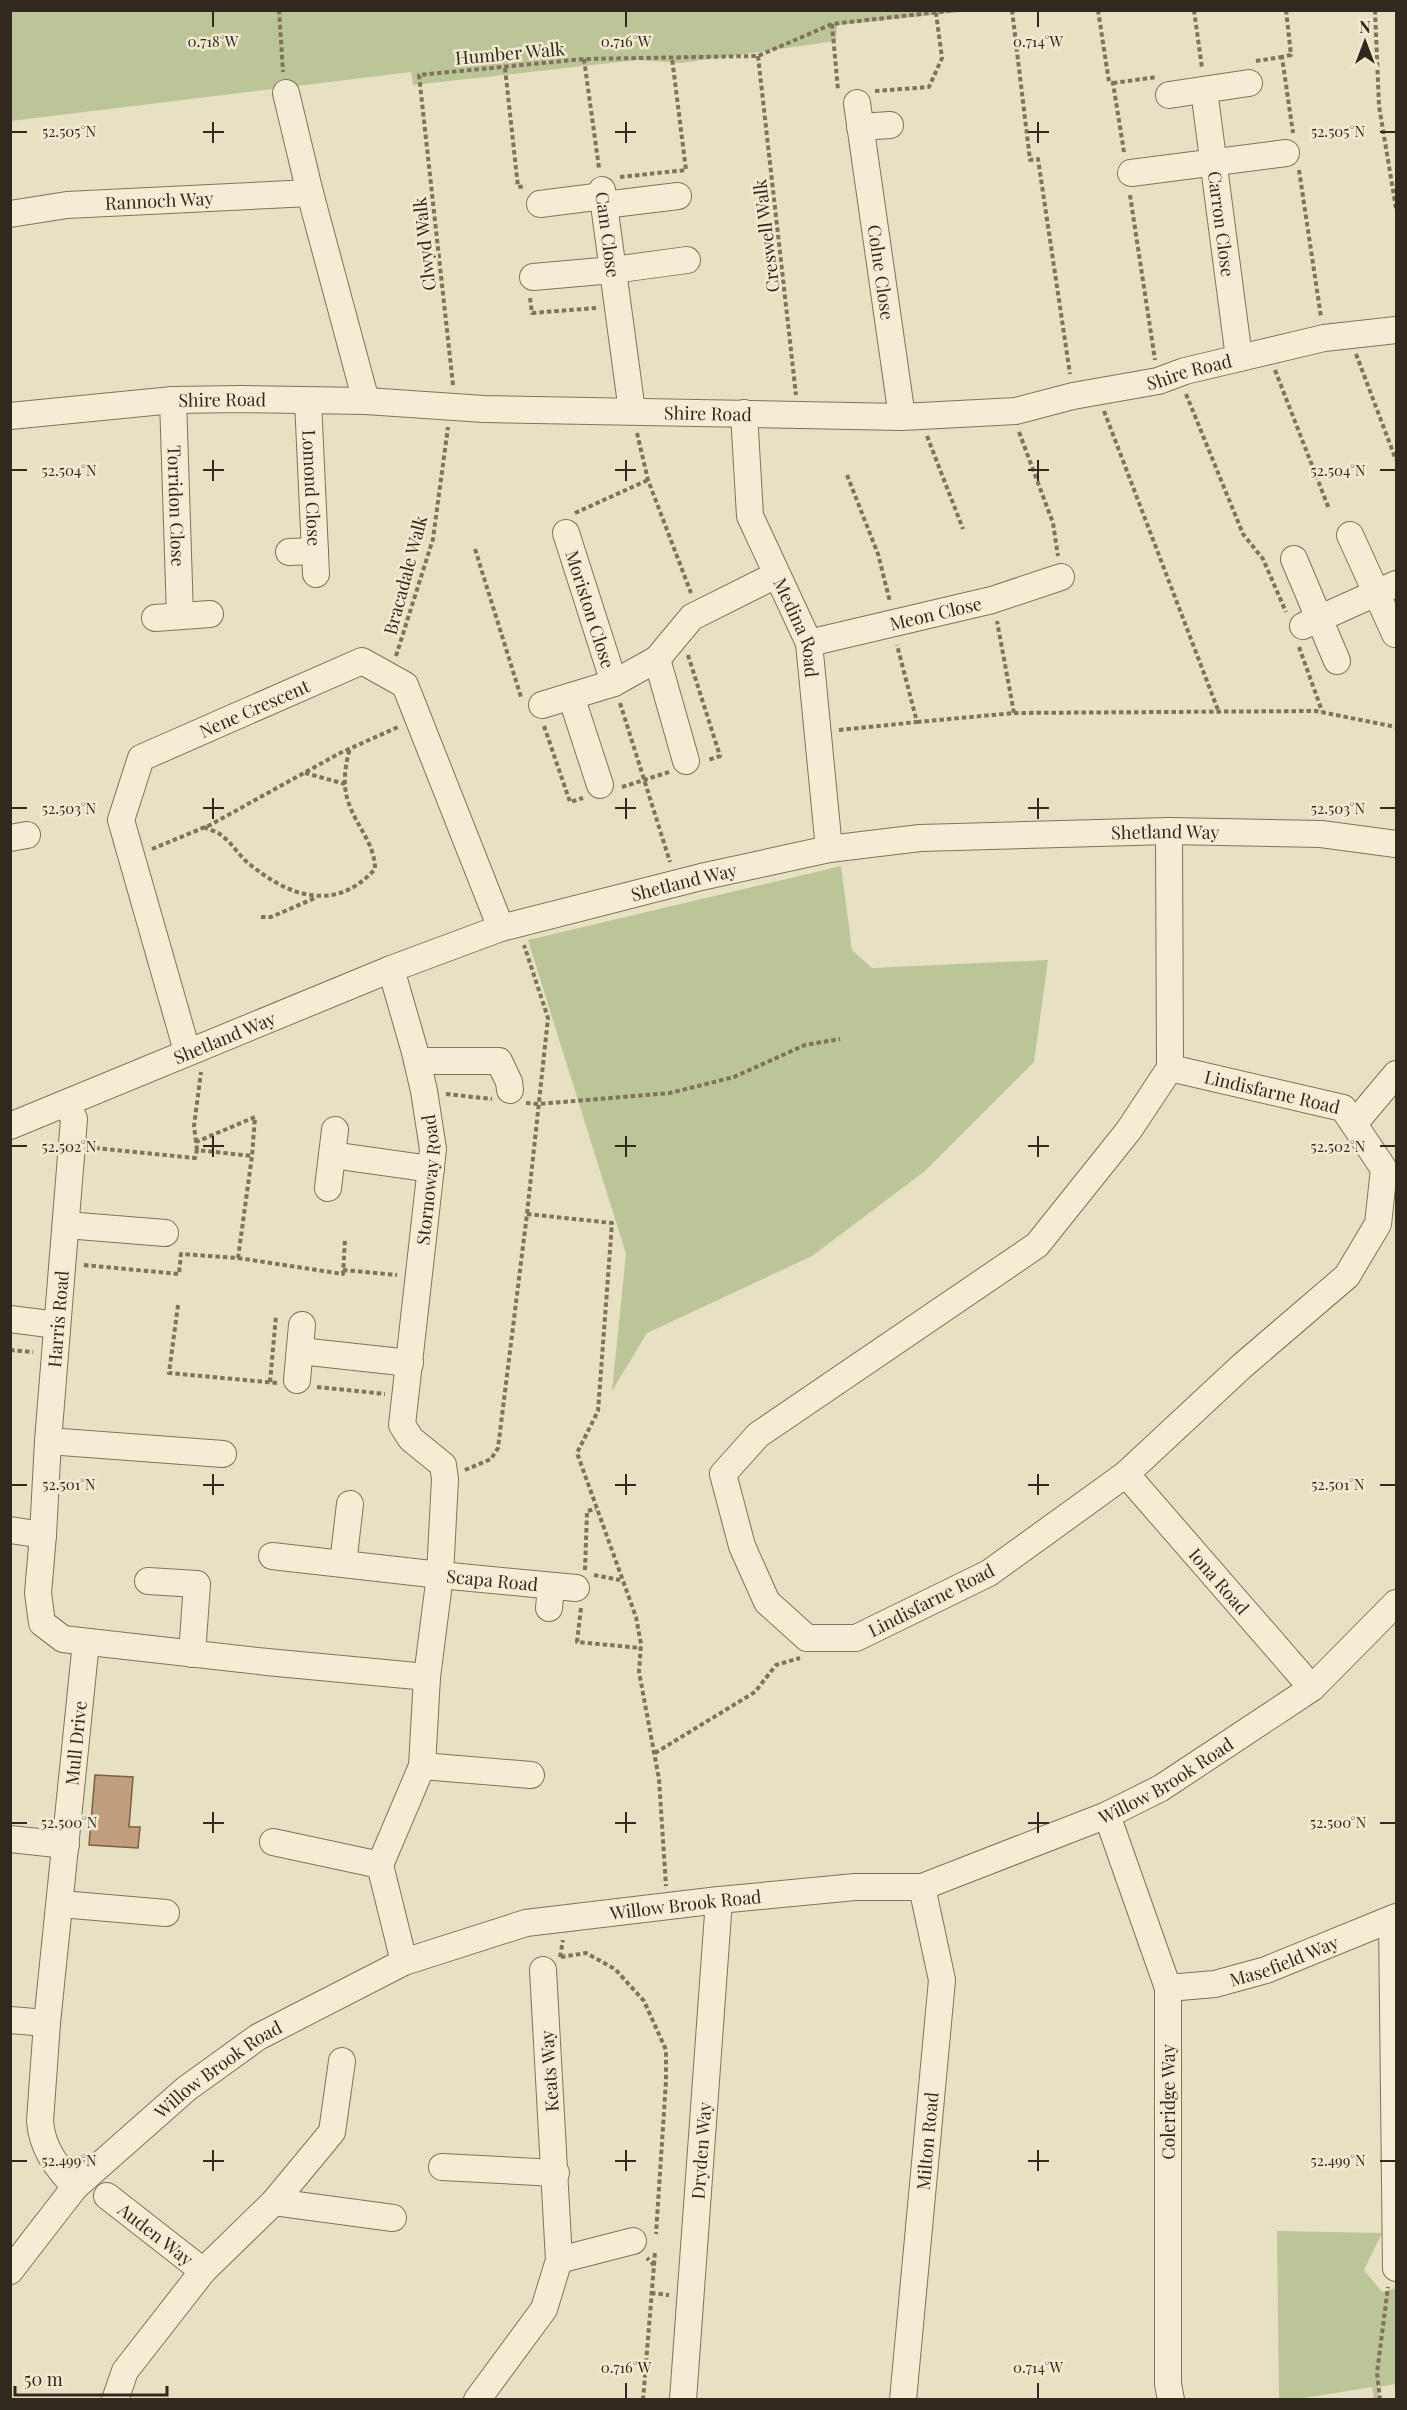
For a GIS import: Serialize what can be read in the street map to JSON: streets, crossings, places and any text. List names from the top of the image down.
{
  "streets": {
    "street": [
      "Rannoch Way",
      "Carron Close",
      "Cam Close",
      "Colne Close",
      "Shire Road",
      "Lomond Close",
      "Torridon Close",
      "Moriston Close",
      "Meon Close",
      "Medina Road",
      "Nene Crescent",
      "Shetland Way",
      "Lindisfarne Road",
      "Stornoway Road",
      "Harris Road",
      "Iona Road",
      "Scapa Road",
      "Mull Drive",
      "Willow Brook Road",
      "Masefield Way",
      "Keats Way",
      "Coleridge Way",
      "Milton Road",
      "Dryden Way",
      "Auden Way"
    ],
    "path": [
      "Humber Walk",
      "Creswell Walk",
      "Clwyd Walk",
      "Bracadale Walk"
    ]
  },
  "crossings": [
    ["Humber Walk", "Cam Close"],
    ["Humber Walk", "Creswell Walk"],
    ["Humber Walk", "Clwyd Walk"],
    ["Carron Close", "Shire Road"],
    ["Cam Close", "Shire Road"],
    ["Creswell Walk", "Shire Road"],
    ["Clwyd Walk", "Shire Road"],
    ["Clwyd Walk", "Bracadale Walk"],
    ["Colne Close", "Shire Road"],
    ["Shire Road", "Lomond Close"],
    ["Shire Road", "Torridon Close"],
    ["Shire Road", "Bracadale Walk"],
    ["Shire Road", "Medina Road"],
    ["Bracadale Walk", "Nene Crescent"],
    ["Moriston Close", "Medina Road"],
    ["Meon Close", "Medina Road"],
    ["Medina Road", "Shetland Way"],
    ["Nene Crescent", "Shetland Way"],
    ["Shetland Way", "Stornoway Road"],
    ["Shetland Way", "Harris Road"],
    ["Lindisfarne Road", "Iona Road"],
    ["Harris Road", "Scapa Road"],
    ["Harris Road", "Mull Drive"],
    ["Iona Road", "Willow Brook Road"],
    ["Mull Drive", "Willow Brook Road"],
    ["Willow Brook Road", "Coleridge Way"],
    ["Willow Brook Road", "Milton Road"],
    ["Willow Brook Road", "Dryden Way"],
    ["Masefield Way", "Coleridge Way"]
  ],
  "scale_bar": "50 m",
  "north": "top",
  "coordinates": [
    "0.718°W",
    "0.716°W",
    "0.714°W",
    "52.505°N",
    "52.504°N",
    "52.503°N",
    "52.502°N",
    "52.501°N",
    "52.500°N",
    "52.499°N"
  ]
}
